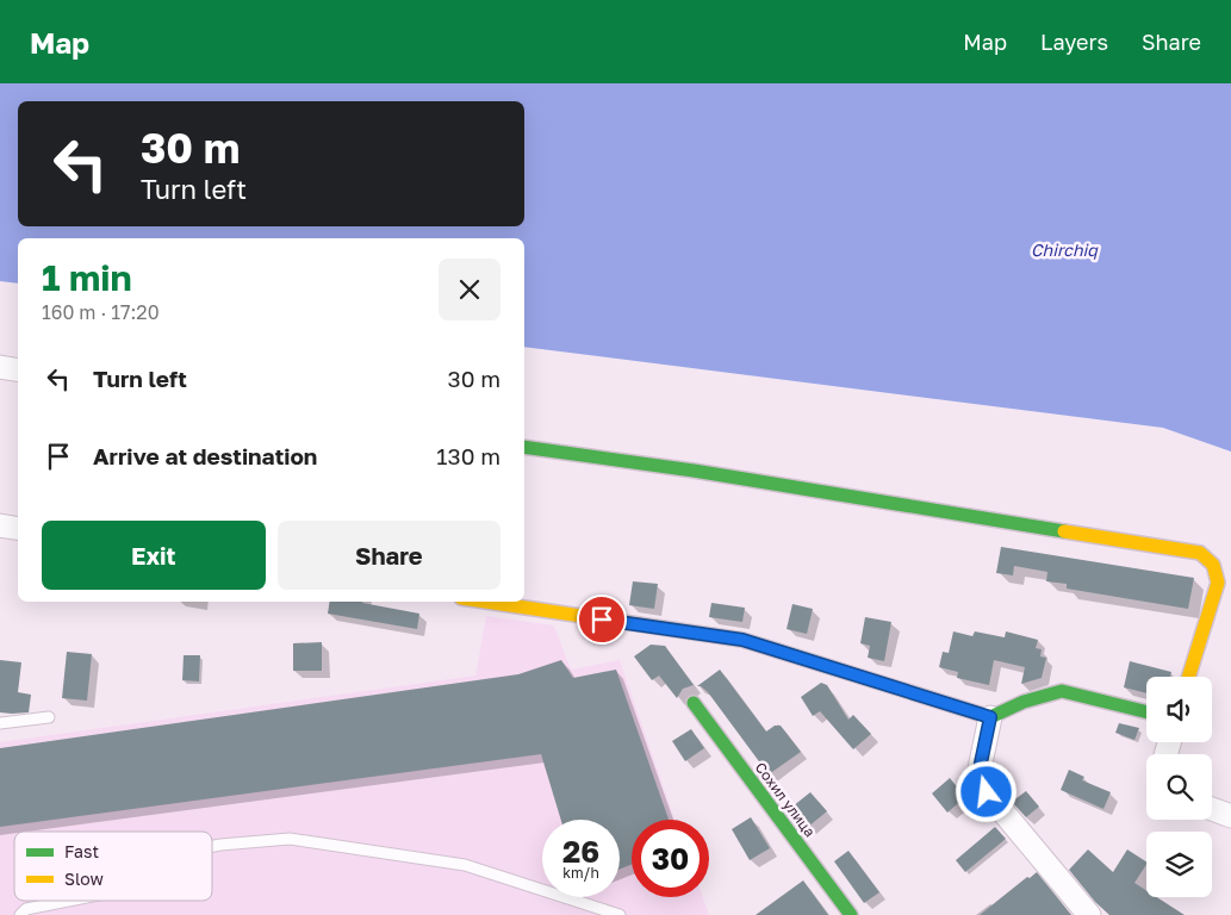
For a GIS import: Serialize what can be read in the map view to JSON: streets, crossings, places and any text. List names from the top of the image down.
{
  "streets": {
    "street": ["Сохил улица"]
  },
  "water": ["Chirchiq"],
  "legend": ["Fast", "Slow"],
  "page": {
    "header": "Map",
    "nav": ["Map", "Layers", "Share"],
    "turn": ["30 m", "Turn left"],
    "heading": ["1 min", "160 m · 17:20"],
    "list": [
      {
        "name": "Turn left",
        "value": "30 m"
      },
      {
        "name": "Arrive at destination",
        "value": "130 m"
      }
    ],
    "buttons": ["Exit", "Share"],
    "speed": "26 km/h",
    "limit": "30"
  }
}
